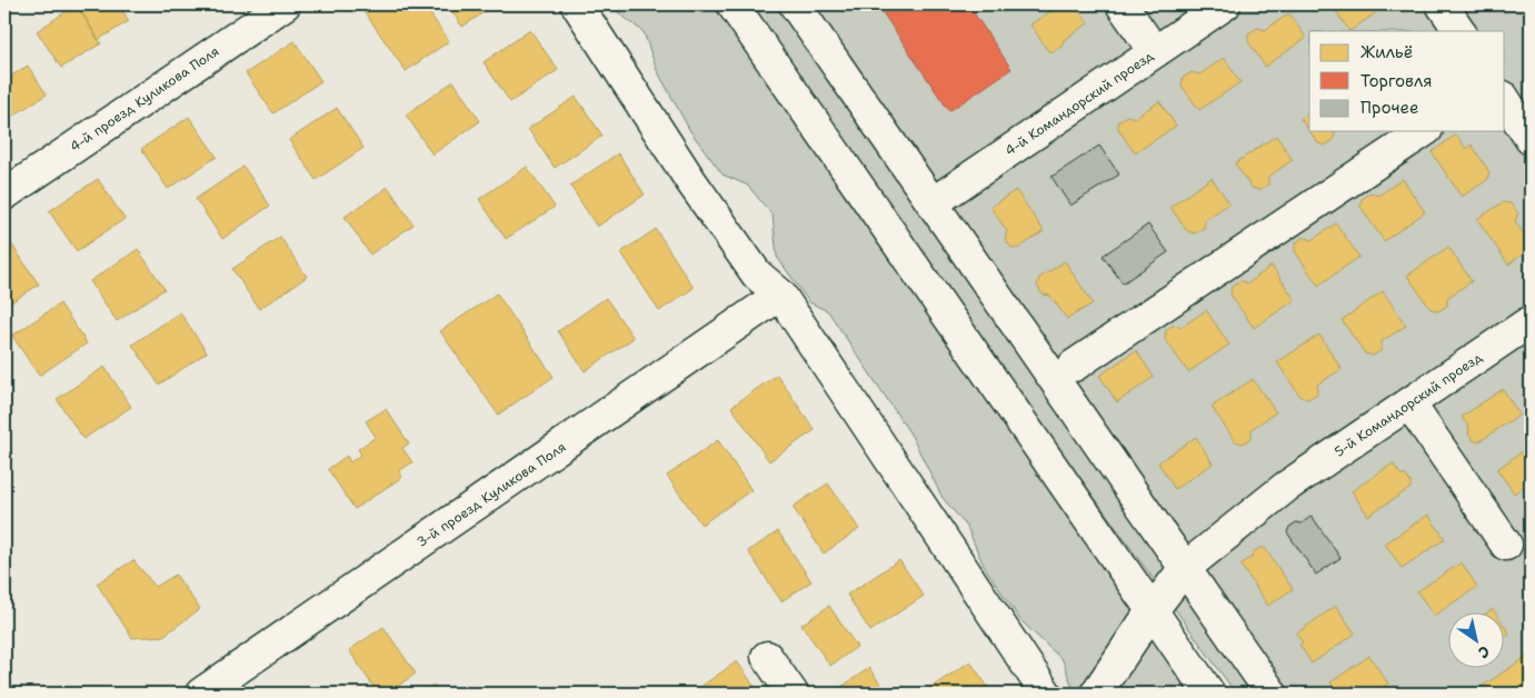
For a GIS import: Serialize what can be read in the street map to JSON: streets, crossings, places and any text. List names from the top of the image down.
{
  "streets": {
    "street": [
      "4-й проезд Куликова Поля",
      "4-й Командорский проезд",
      "5-й Командорский проезд",
      "3-й проезд Куликова Поля"
    ]
  },
  "legend": ["Жильё", "Торговля", "Прочее"],
  "north": "bottom right"
}
